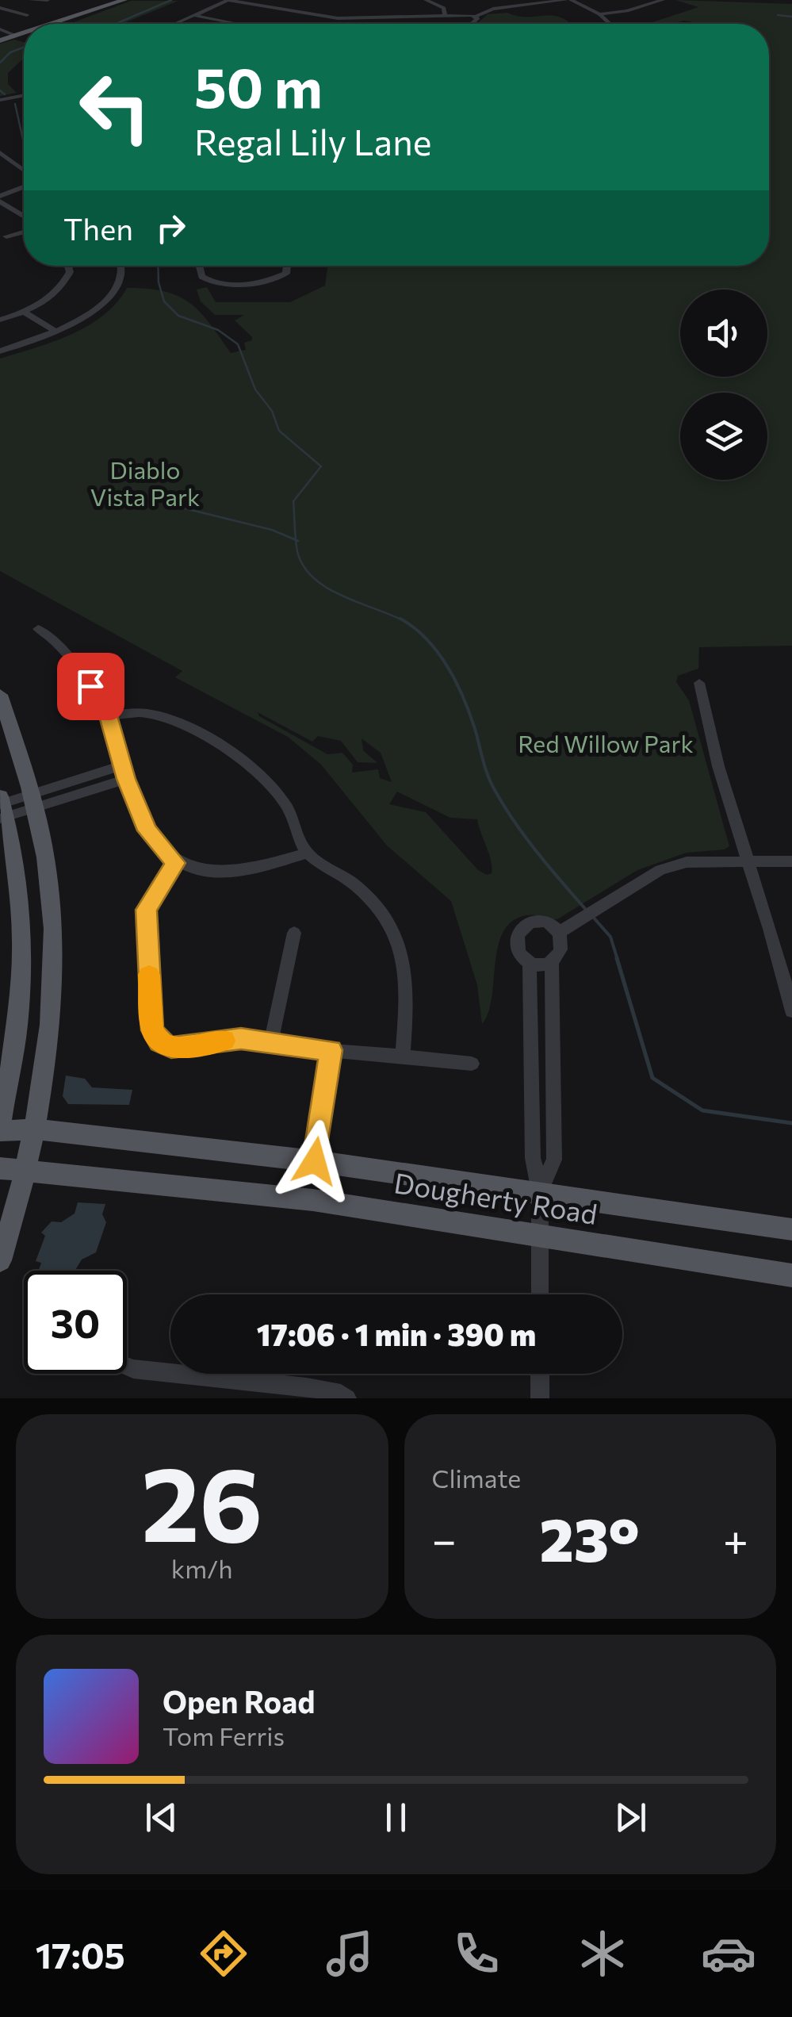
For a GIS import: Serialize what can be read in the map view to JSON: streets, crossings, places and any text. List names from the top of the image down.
{
  "streets": {
    "main road": ["Dougherty Road"]
  },
  "parks": ["Diablo Vista Park", "Red Willow Park"],
  "page": {
    "turn": ["50 m", "Regal Lily Lane"],
    "then": "Then",
    "limit": "30",
    "trip": "17:06 · 1 min · 390 m",
    "tile": [
      ["26", "km/h"],
      "Climate"
    ],
    "heat": ["−", "23°", "+"],
    "song": ["Open Road", "Tom Ferris"],
    "tabs": "17:05"
  }
}
